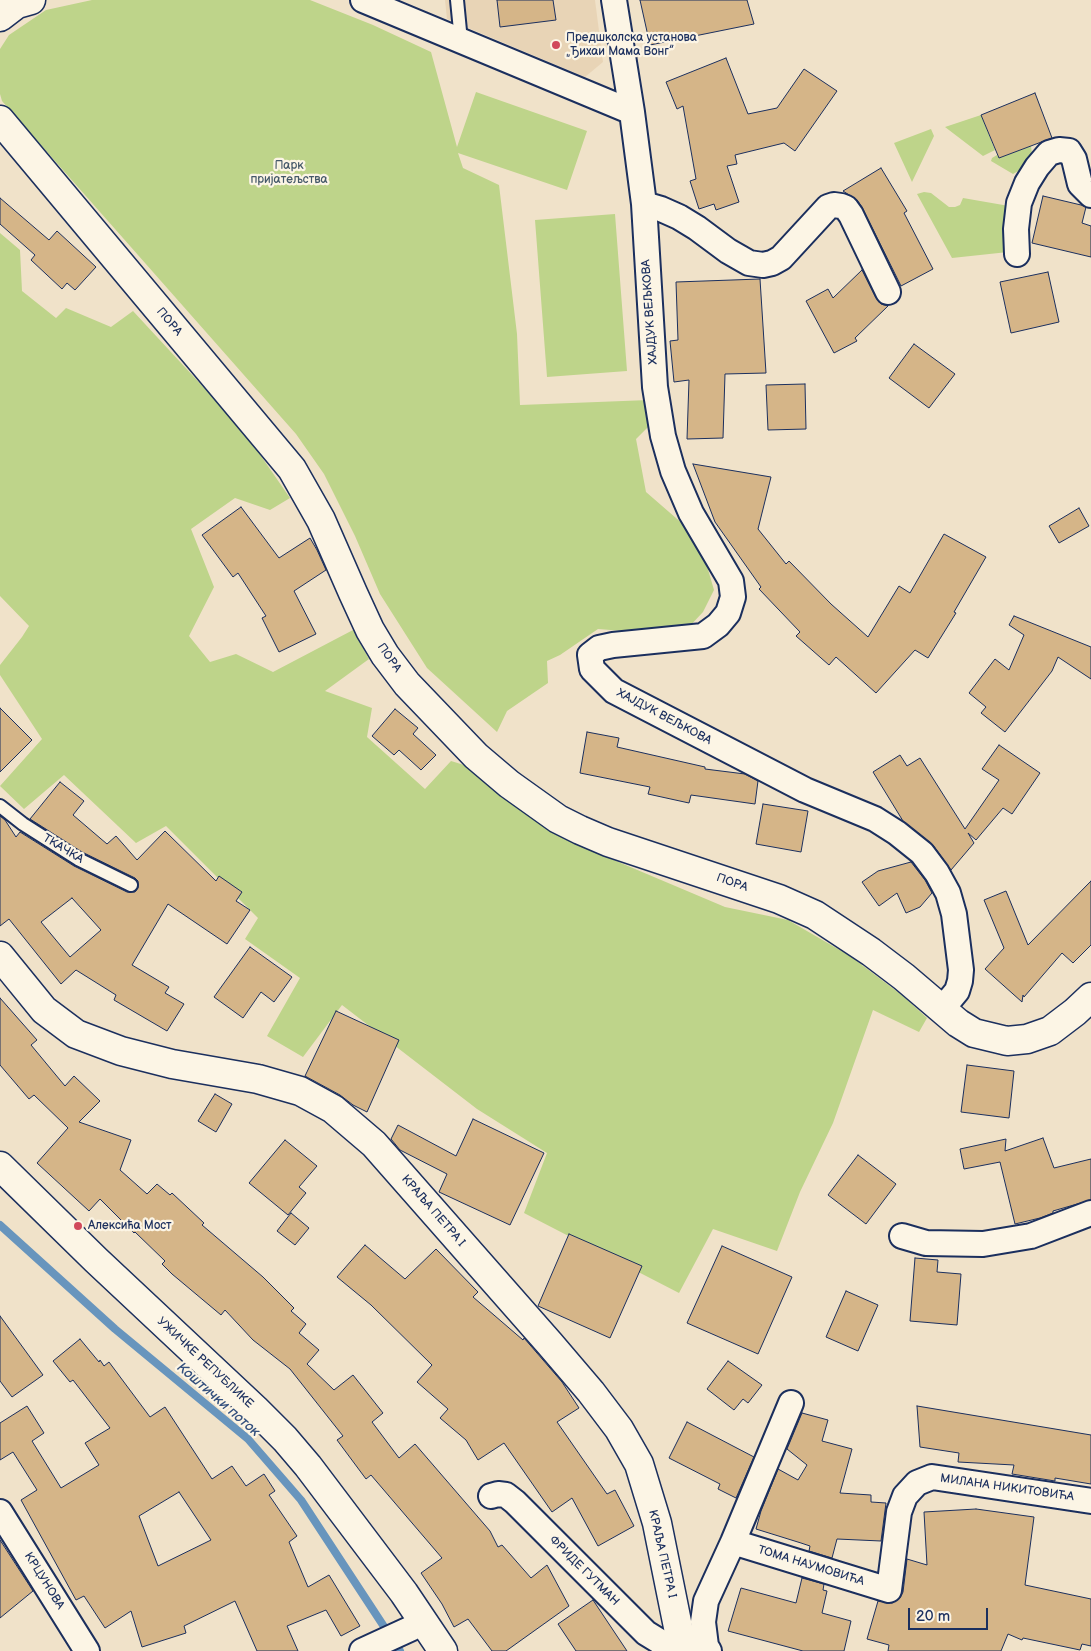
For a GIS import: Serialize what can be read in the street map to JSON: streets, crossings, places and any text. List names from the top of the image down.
{
  "streets": {
    "main road": ["ПОРА", "КРАЉА ПЕТРА I", "УЖИЧКЕ РЕПУБЛИКЕ"],
    "street": [
      "ХАЈДУК ВЕЉКОВА",
      "МИЛАНА НИКИТОВИЋА",
      "ТОМА НАУМОВИЋА",
      "ФРИДЕ ГУТМАН",
      "КРЦУНОВА"
    ],
    "lane": ["ТКАЧКА"]
  },
  "crossings": [
    ["ХАЈДУК ВЕЉКОВА", "ПОРА"],
    ["КРАЉА ПЕТРА I", "ФРИДЕ ГУТМАН"],
    ["МИЛАНА НИКИТОВИЋА", "ТОМА НАУМОВИЋА"]
  ],
  "water": ["Коштички поток"],
  "parks": ["Парк пријатељства"],
  "places": ["Предшколска установа „Ђихаи Мама Вонг”", "Алексића Мост"],
  "scale_bar": "20 m"
}
